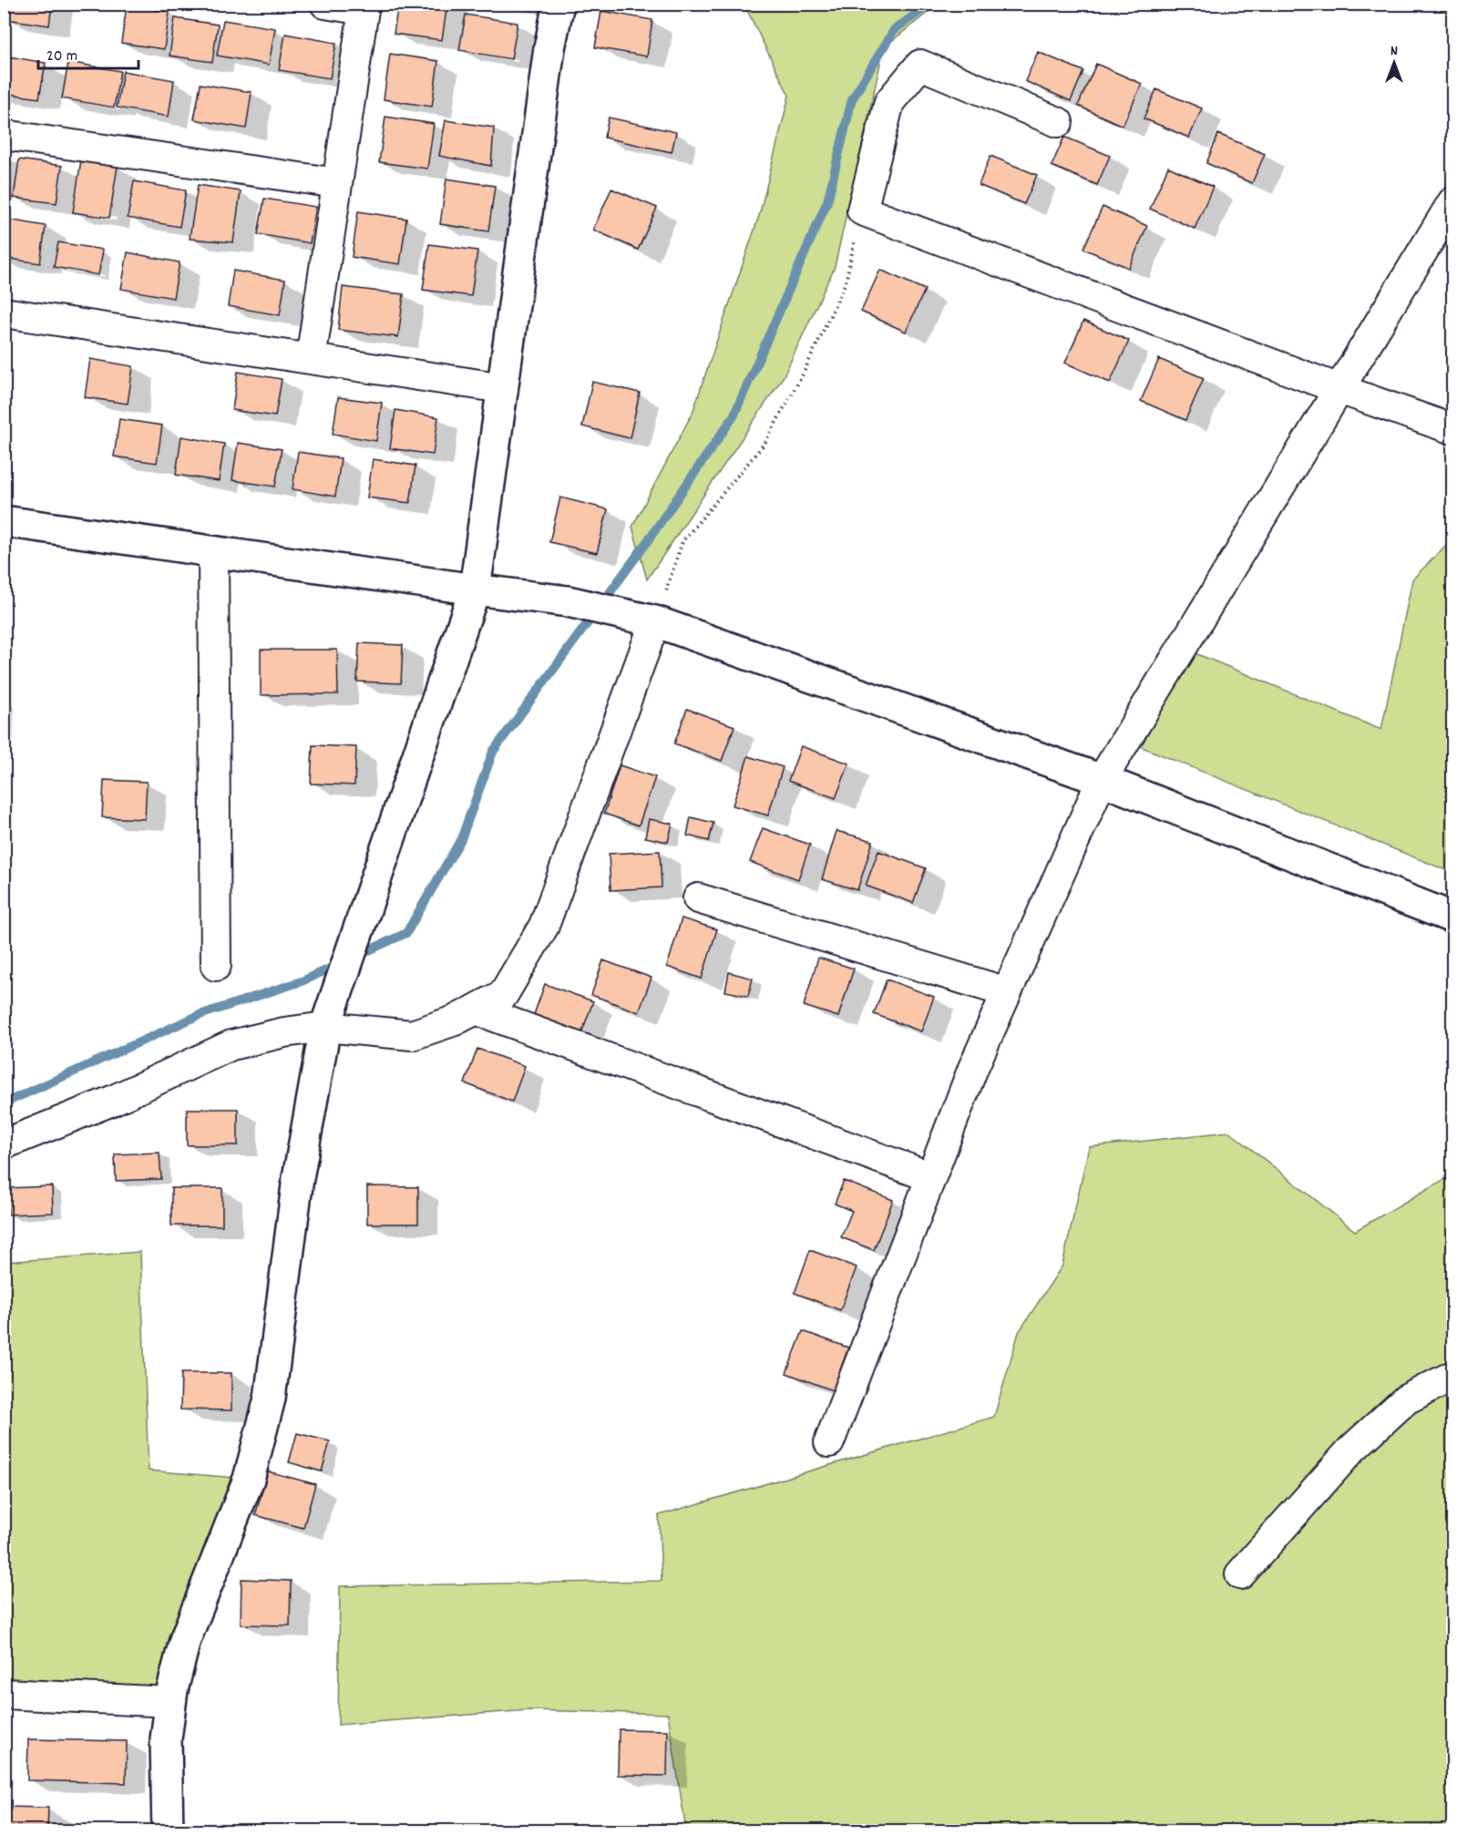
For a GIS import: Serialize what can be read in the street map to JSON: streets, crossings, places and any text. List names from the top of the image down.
{
  "scale_bar": "20 m",
  "north": "top"
}
